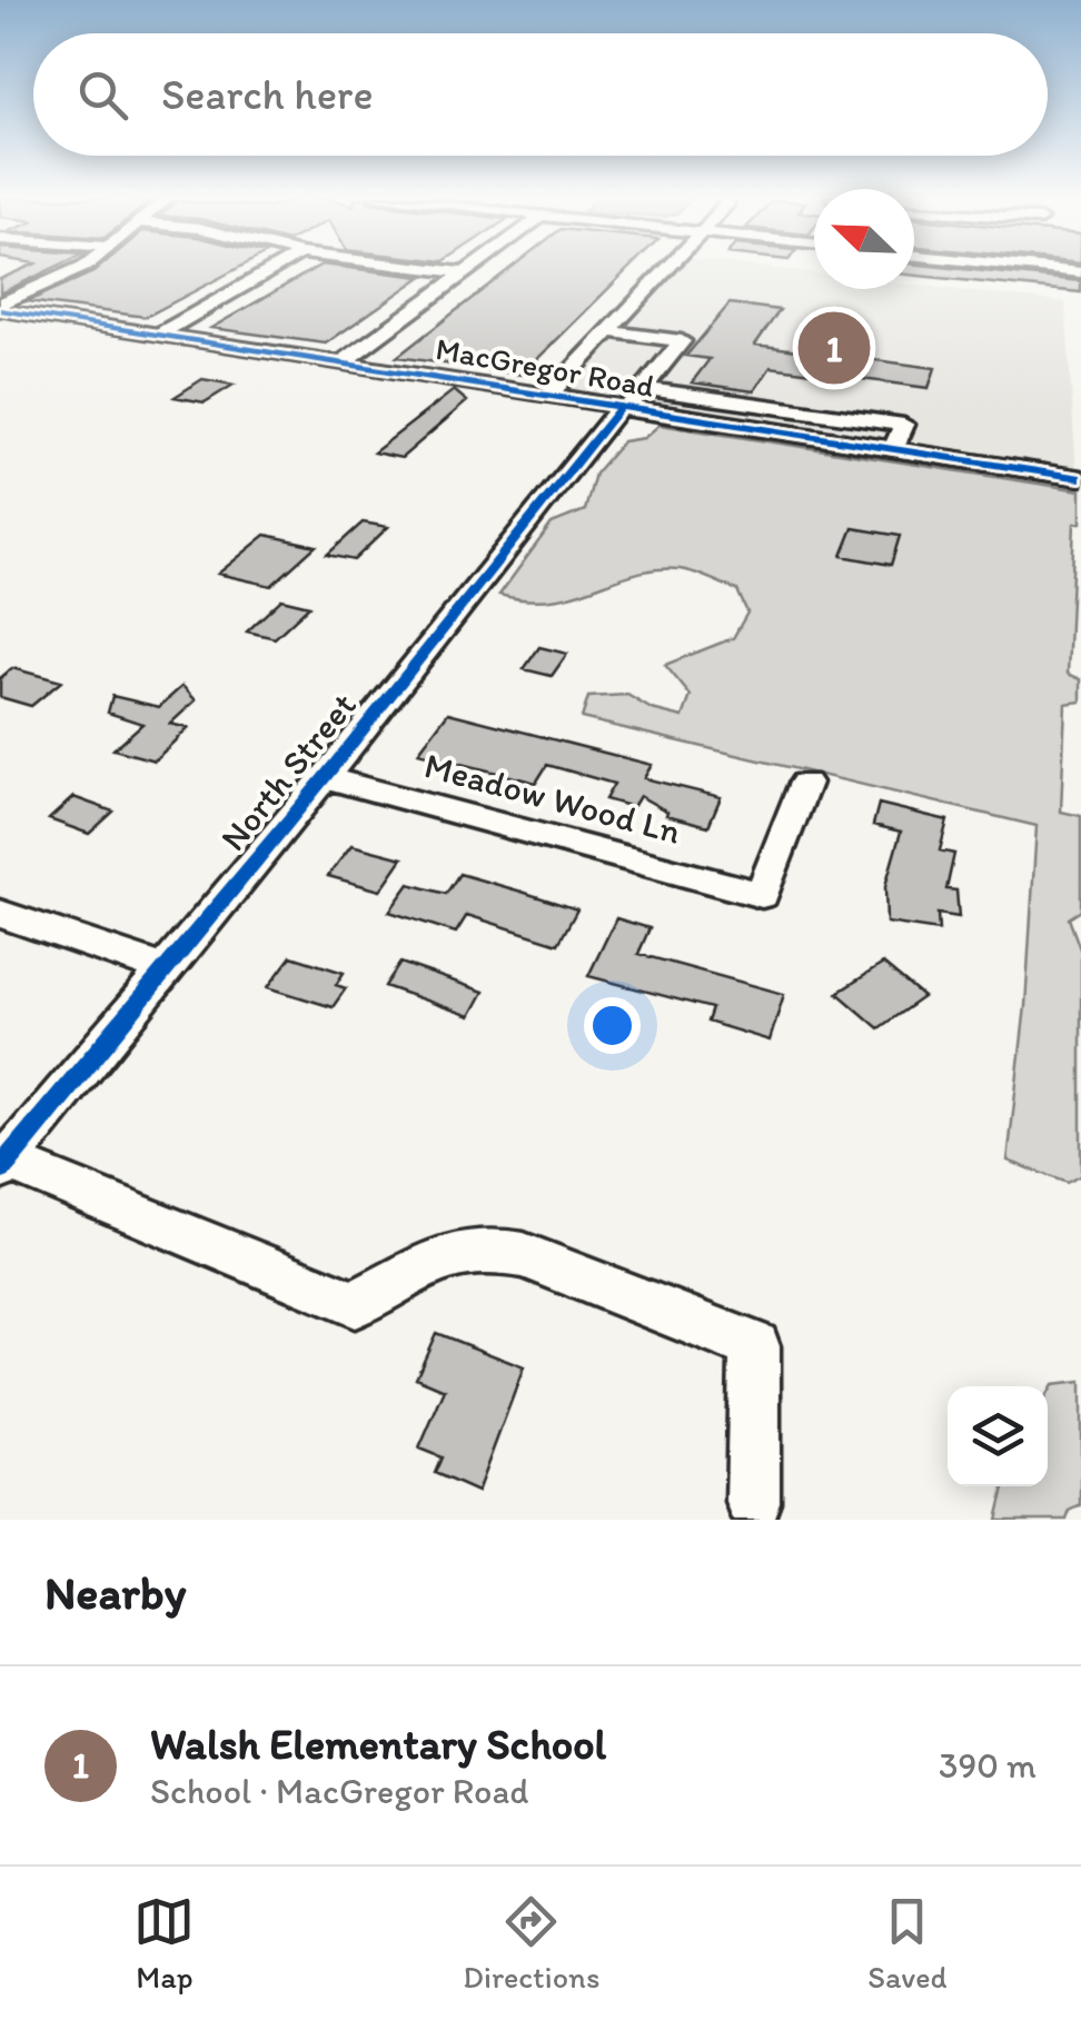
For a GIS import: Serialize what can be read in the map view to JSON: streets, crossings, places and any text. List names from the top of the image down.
{
  "streets": {
    "street": ["MacGregor Road", "North Street", "Meadow Wood Ln"]
  },
  "crossings": [
    ["MacGregor Road", "North Street"],
    ["North Street", "Meadow Wood Ln"]
  ],
  "north": "top left",
  "page": {
    "search": "Search here",
    "pins": "1",
    "heading": "Nearby",
    "list": [
      {
        "mark": "1",
        "name": "Walsh Elementary School",
        "note": "School · MacGregor Road",
        "value": "390 m"
      }
    ],
    "nav": ["Map", "Directions", "Saved"]
  }
}
